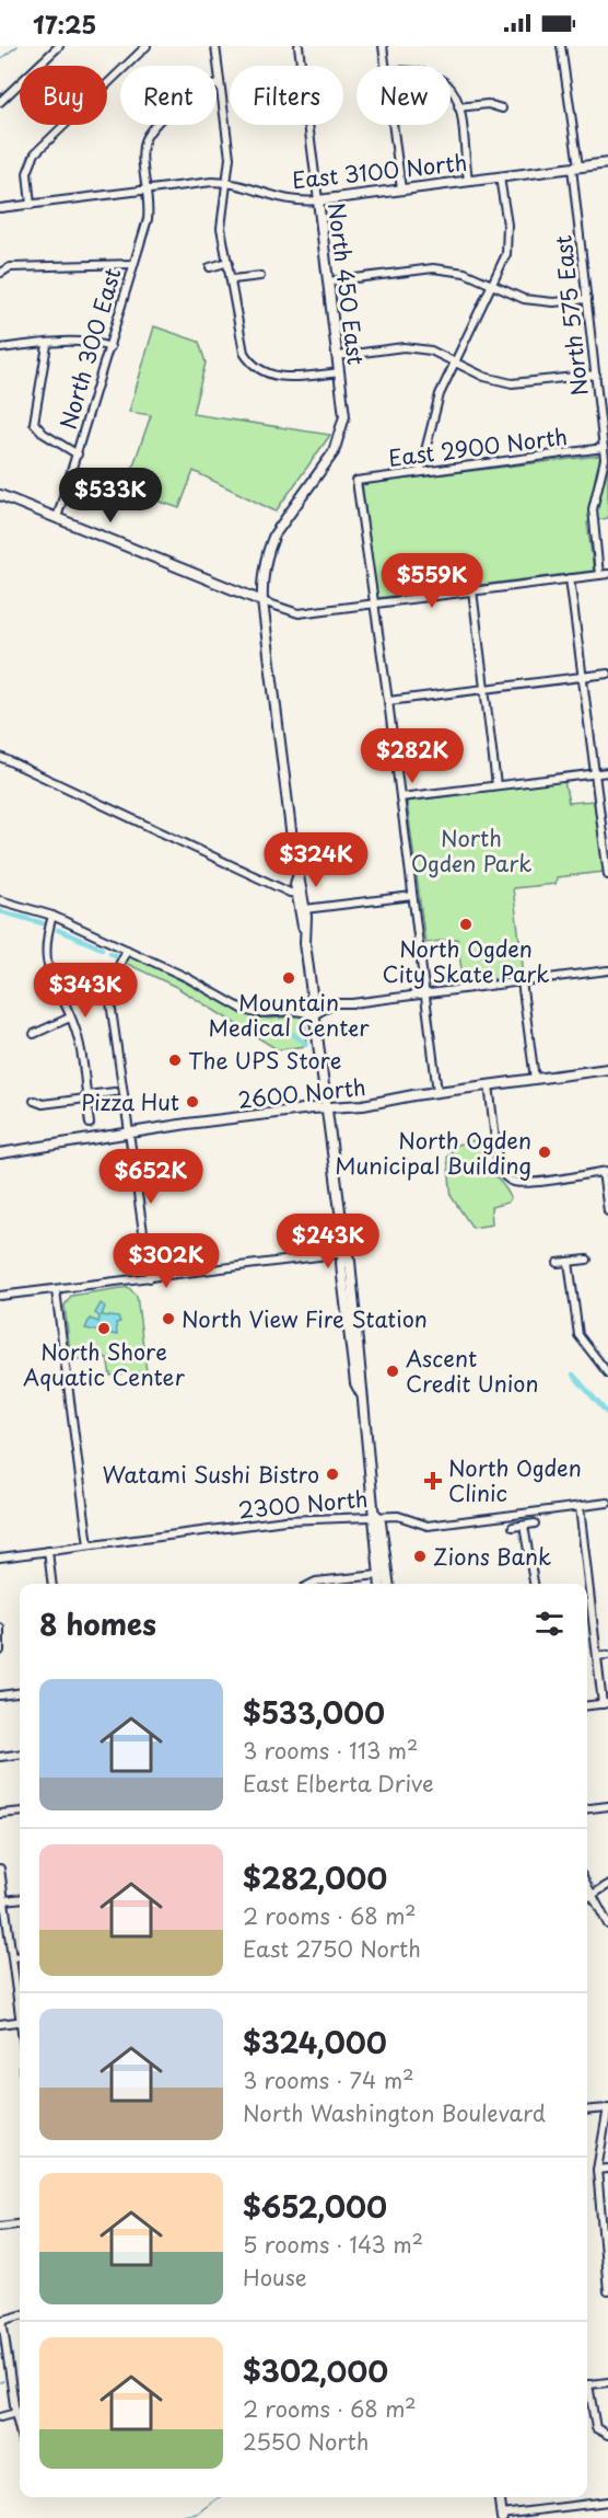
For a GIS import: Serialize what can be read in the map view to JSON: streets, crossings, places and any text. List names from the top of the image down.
{
  "streets": {
    "main road": ["East 3100 North", "North 450 East", "2600 North"],
    "street": [
      "North 575 East",
      "North 300 East",
      "East 2900 North",
      "2300 North"
    ]
  },
  "crossings": [
    ["East 3100 North", "North 450 East"],
    ["East 3100 North", "North 575 East"],
    ["East 3100 North", "North 300 East"],
    ["North 575 East", "East 2900 North"]
  ],
  "parks": ["North Ogden Park"],
  "places": {
    "other": [
      "North Ogden City Skate Park",
      "Mountain Medical Center",
      "The UPS Store",
      "Pizza Hut",
      "North Ogden Municipal Building",
      "North View Fire Station",
      "North Shore Aquatic Center",
      "Ascent Credit Union",
      "Watami Sushi Bistro",
      "Zions Bank"
    ],
    "health": ["North Ogden Clinic"]
  },
  "page": {
    "status": "17:25",
    "chip": [
      "Buy",
      "Rent",
      "Filters",
      "New"
    ],
    "price": [
      "$533K",
      "$559K",
      "$282K",
      "$324K",
      "$343K",
      "$652K",
      "$243K",
      "$302K"
    ],
    "heading": "8 homes",
    "list": [
      {
        "name": "$533,000",
        "note": "3 rooms · 113 m² · East Elberta Drive"
      },
      {
        "name": "$282,000",
        "note": "2 rooms · 68 m² · East 2750 North"
      },
      {
        "name": "$324,000",
        "note": "3 rooms · 74 m² · North Washington Boulevard"
      },
      {
        "name": "$652,000",
        "note": "5 rooms · 143 m² · House"
      },
      {
        "name": "$302,000",
        "note": "2 rooms · 68 m² · 2550 North"
      }
    ]
  }
}
